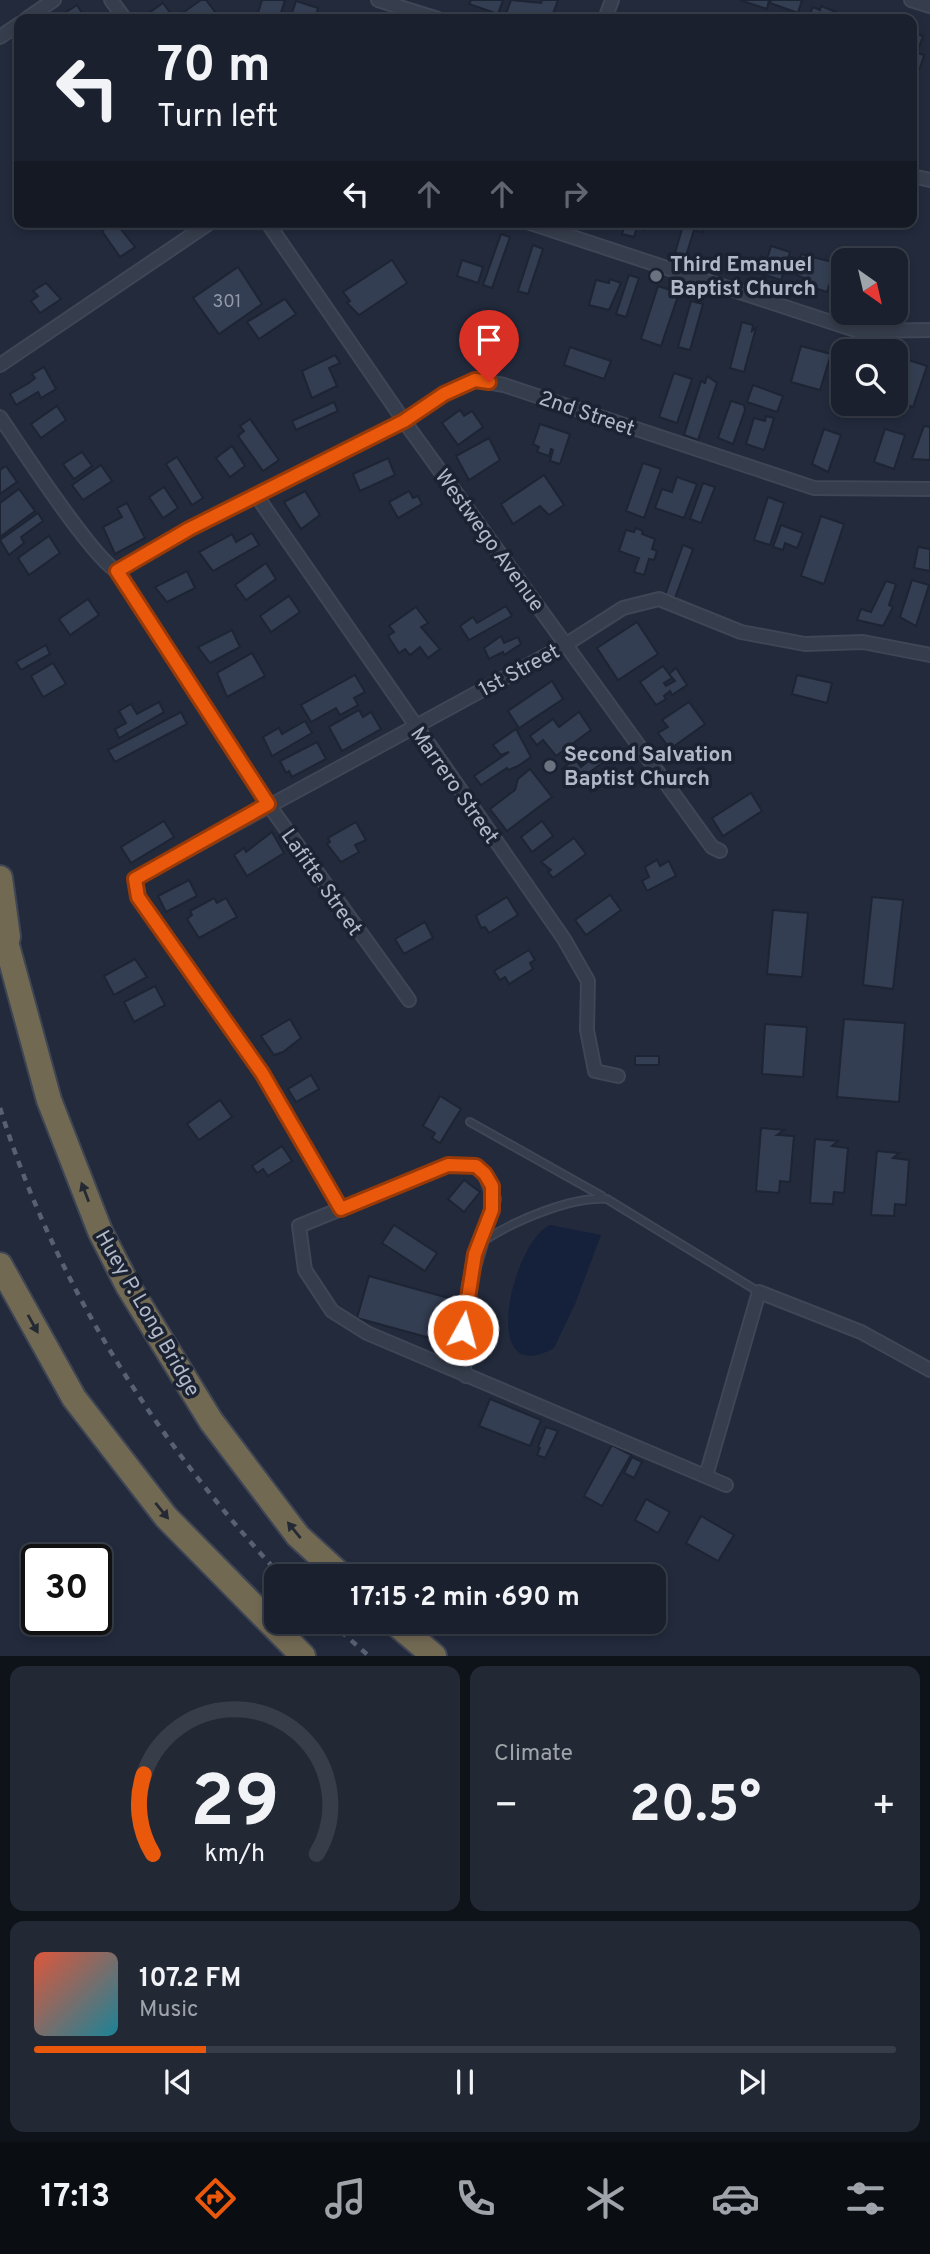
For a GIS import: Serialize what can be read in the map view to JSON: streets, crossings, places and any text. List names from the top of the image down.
{
  "streets": {
    "highway": ["Huey P. Long Bridge"],
    "street": [
      "2nd Street",
      "Westwego Avenue",
      "1st Street",
      "Marrero Street",
      "Lafitte Street"
    ]
  },
  "crossings": [
    ["2nd Street", "Westwego Avenue"],
    ["2nd Street", "Marrero Street"],
    ["2nd Street", "Lafitte Street"],
    ["Westwego Avenue", "1st Street"],
    ["1st Street", "Marrero Street"],
    ["1st Street", "Lafitte Street"]
  ],
  "places": ["Third Emanuel Baptist Church", "Second Salvation Baptist Church"],
  "house_numbers": ["301"],
  "north": "bottom right",
  "page": {
    "turn": ["70 m", "Turn left"],
    "limit": "30",
    "trip": "17:15 · 2 min · 690 m",
    "tile": "Climate",
    "heat": ["−", "20.5°", "+"],
    "song": ["107.2 FM", "Music"],
    "tabs": "17:13",
    "gauge": ["29", "km/h"]
  }
}
